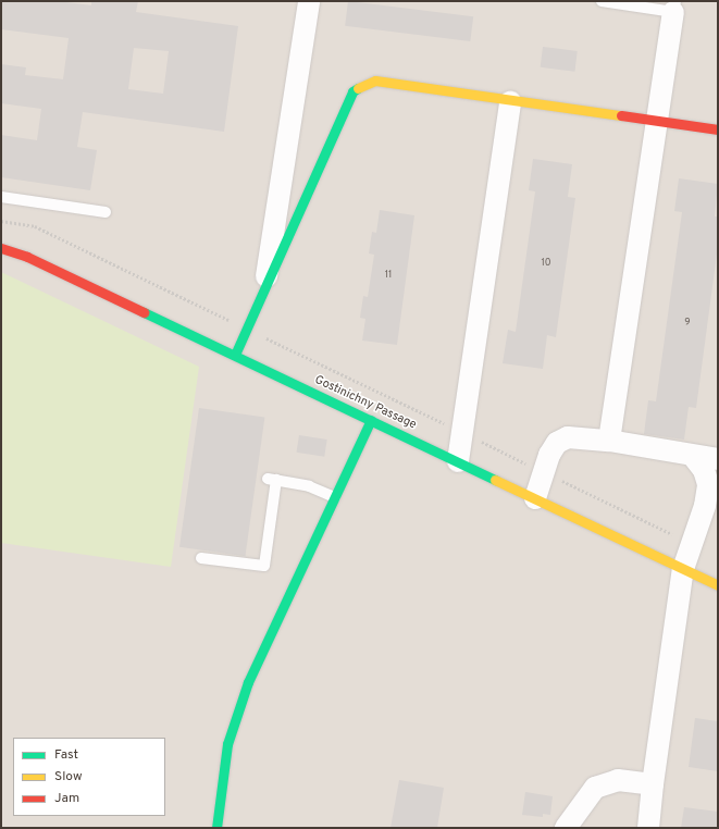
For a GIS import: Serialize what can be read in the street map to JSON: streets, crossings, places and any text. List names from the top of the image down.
{
  "streets": {
    "street": ["Gostinichny Passage"]
  },
  "house_numbers": ["10", "11", "9"],
  "legend": ["Fast", "Slow", "Jam"]
}
